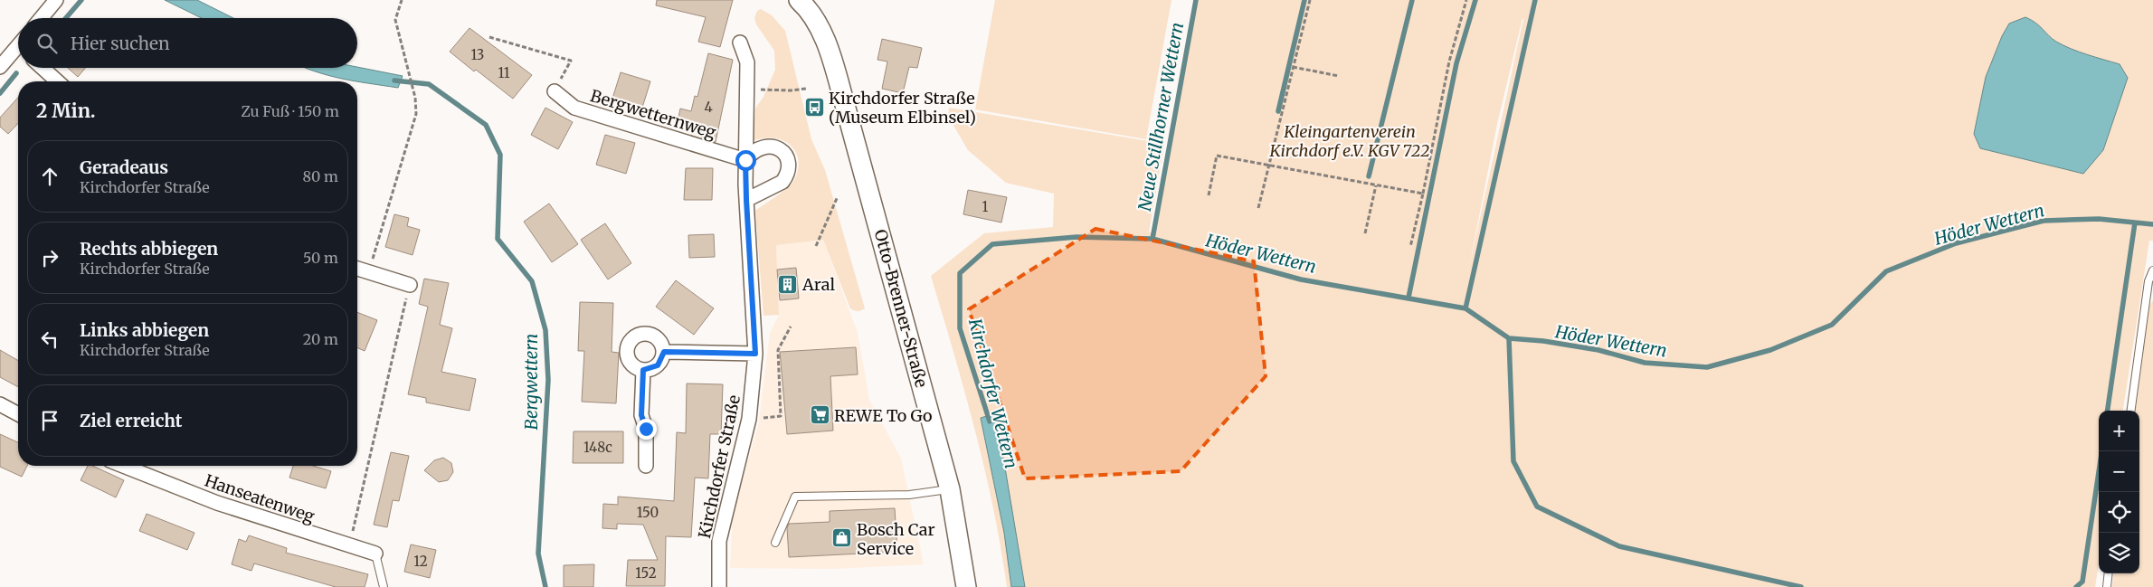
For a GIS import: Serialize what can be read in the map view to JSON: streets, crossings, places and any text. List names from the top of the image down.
{
  "streets": {
    "main road": ["Otto-Brenner-Straße"],
    "street": ["Bergwetternweg", "Kirchdorfer Straße", "Hanseatenweg"]
  },
  "crossings": [
    ["Bergwetternweg", "Kirchdorfer Straße"]
  ],
  "water": [
    "Neue Stillhorner Wettern",
    "Höder Wettern",
    "Bergwettern",
    "Kirchdorfer Wettern"
  ],
  "parks": ["Kleingartenverein Kirchdorf e.V. KGV 722"],
  "places": {
    "bus stop": ["Kirchdorfer Straße (Museum Elbinsel)"],
    "building": ["Aral"],
    "supermarket": ["REWE To Go"],
    "shop": ["Bosch Car Service"]
  },
  "house_numbers": [
    "13",
    "11",
    "4",
    "1",
    "148c",
    "150",
    "12",
    "152"
  ],
  "page": {
    "search": "Hier suchen",
    "heading": ["2 Min.", "Zu Fuß · 150 m"],
    "list": [
      ["Geradeaus", "Kirchdorfer Straße", "80 m"],
      ["Rechts abbiegen", "Kirchdorfer Straße", "50 m"],
      ["Links abbiegen", "Kirchdorfer Straße", "20 m"],
      "Ziel erreicht"
    ],
    "map_buttons": ["+", "−"]
  }
}
